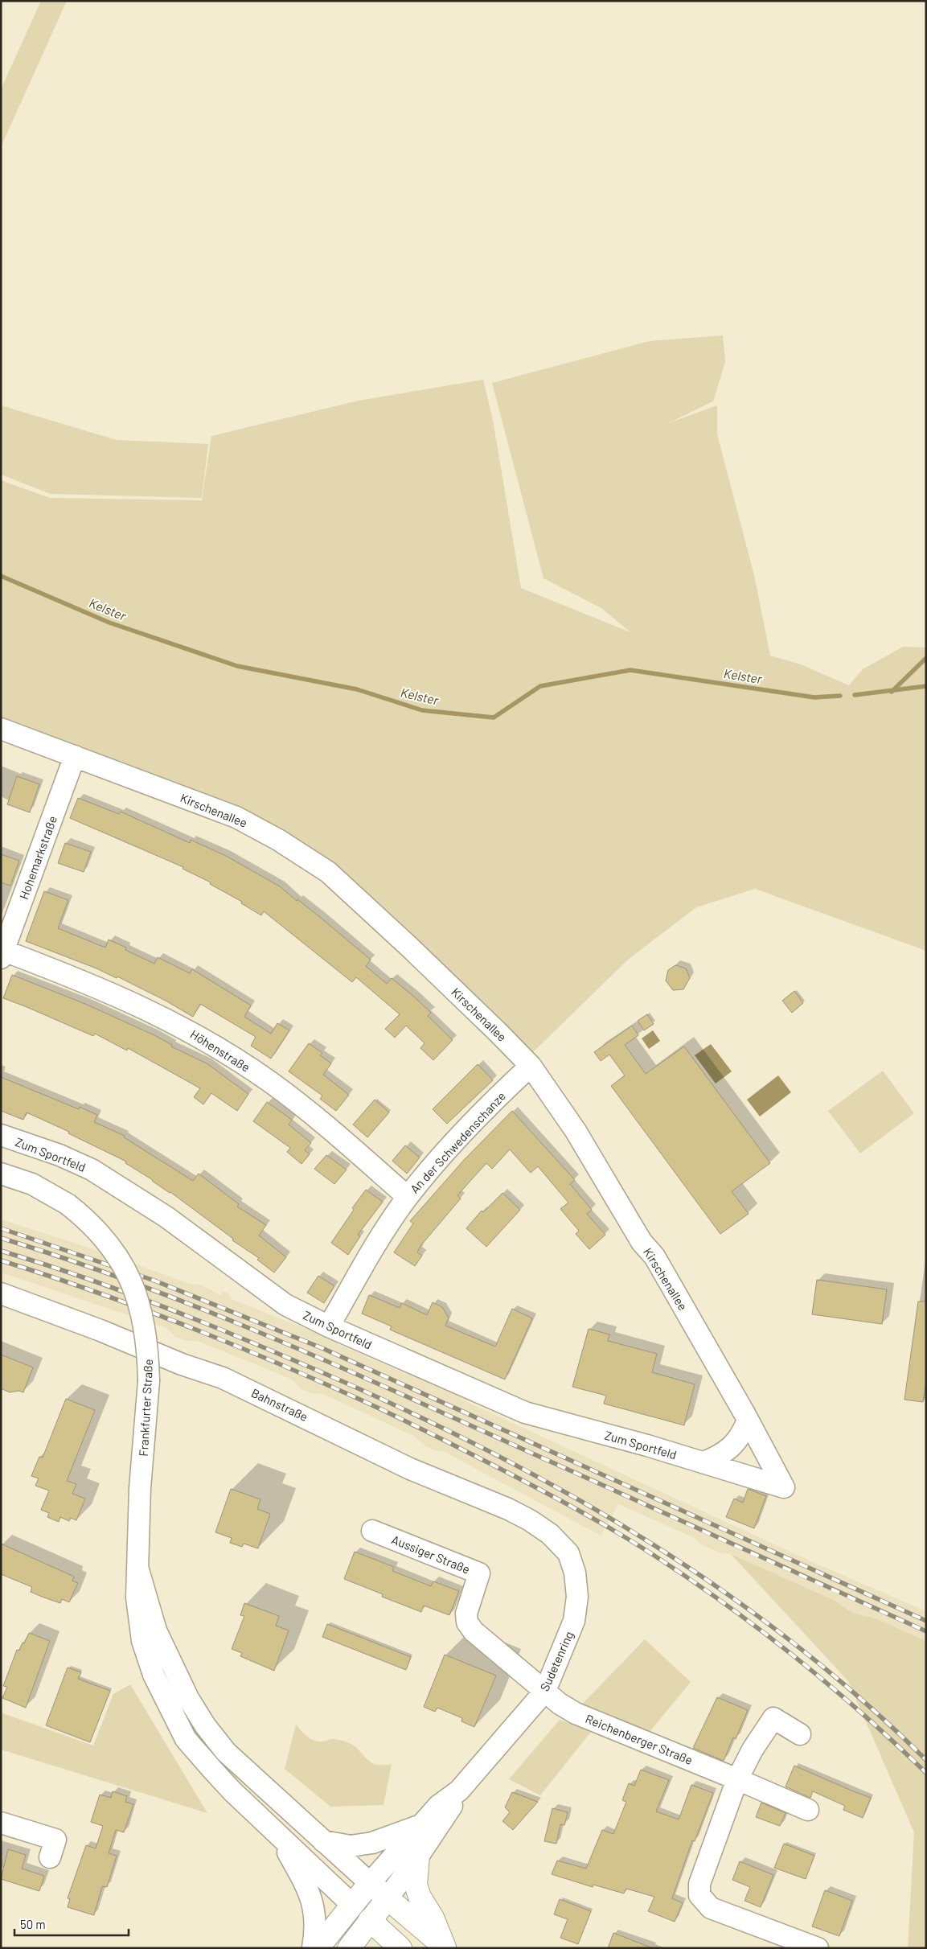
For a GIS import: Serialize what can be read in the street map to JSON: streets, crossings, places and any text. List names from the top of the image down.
{
  "streets": {
    "street": [
      "Kirschenallee",
      "Hohemarkstraße",
      "Höhenstraße",
      "An der Schwedenschanze",
      "Zum Sportfeld",
      "Bahnstraße",
      "Frankfurter Straße",
      "Aussiger Straße",
      "Sudetenring",
      "Reichenberger Straße"
    ]
  },
  "crossings": [
    ["Kirschenallee", "Hohemarkstraße"],
    ["Kirschenallee", "An der Schwedenschanze"],
    ["Kirschenallee", "Zum Sportfeld"],
    ["Hohemarkstraße", "Höhenstraße"],
    ["Höhenstraße", "An der Schwedenschanze"],
    ["An der Schwedenschanze", "Zum Sportfeld"],
    ["Bahnstraße", "Sudetenring"],
    ["Aussiger Straße", "Sudetenring"],
    ["Aussiger Straße", "Reichenberger Straße"],
    ["Sudetenring", "Reichenberger Straße"]
  ],
  "water": ["Kelster"],
  "scale_bar": "50 m"
}
